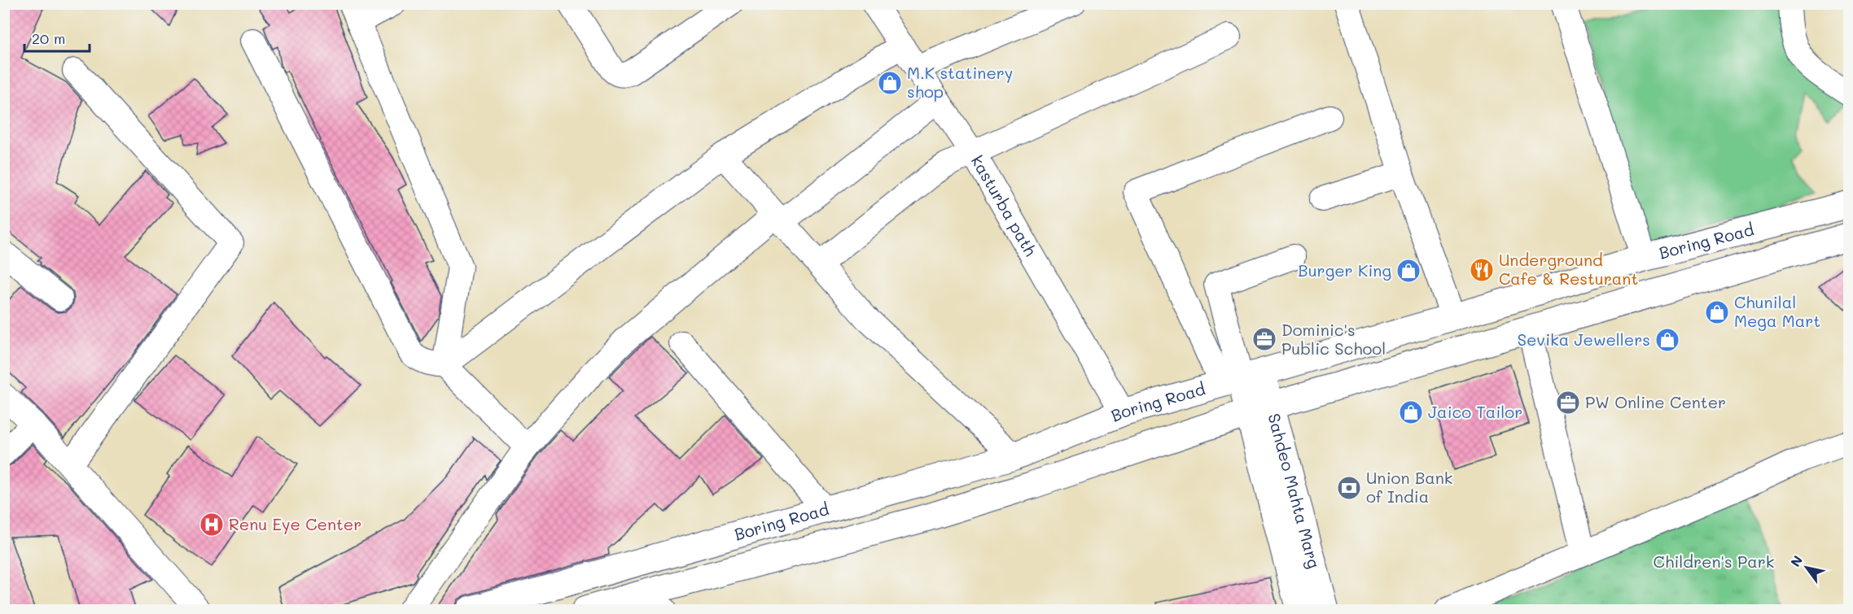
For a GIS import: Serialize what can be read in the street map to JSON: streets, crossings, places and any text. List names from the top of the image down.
{
  "streets": {
    "street": ["kasturba path", "Boring Road", "Sahdeo Mahta Marg"]
  },
  "crossings": [
    ["kasturba path", "Boring Road"],
    ["Boring Road", "Sahdeo Mahta Marg"]
  ],
  "parks": ["Children's Park"],
  "places": {
    "shop": [
      "M.K statinery shop",
      "Burger King",
      "Chunilal Mega Mart",
      "Sevika Jewellers",
      "Jaico Tailor"
    ],
    "restaurant": ["Underground Cafe & Resturant"],
    "office": ["Dominic's Public School", "PW Online Center"],
    "bank": ["Union Bank of India"],
    "hospital": ["Renu Eye Center"]
  },
  "scale_bar": "20 m",
  "north": "top left"
}
